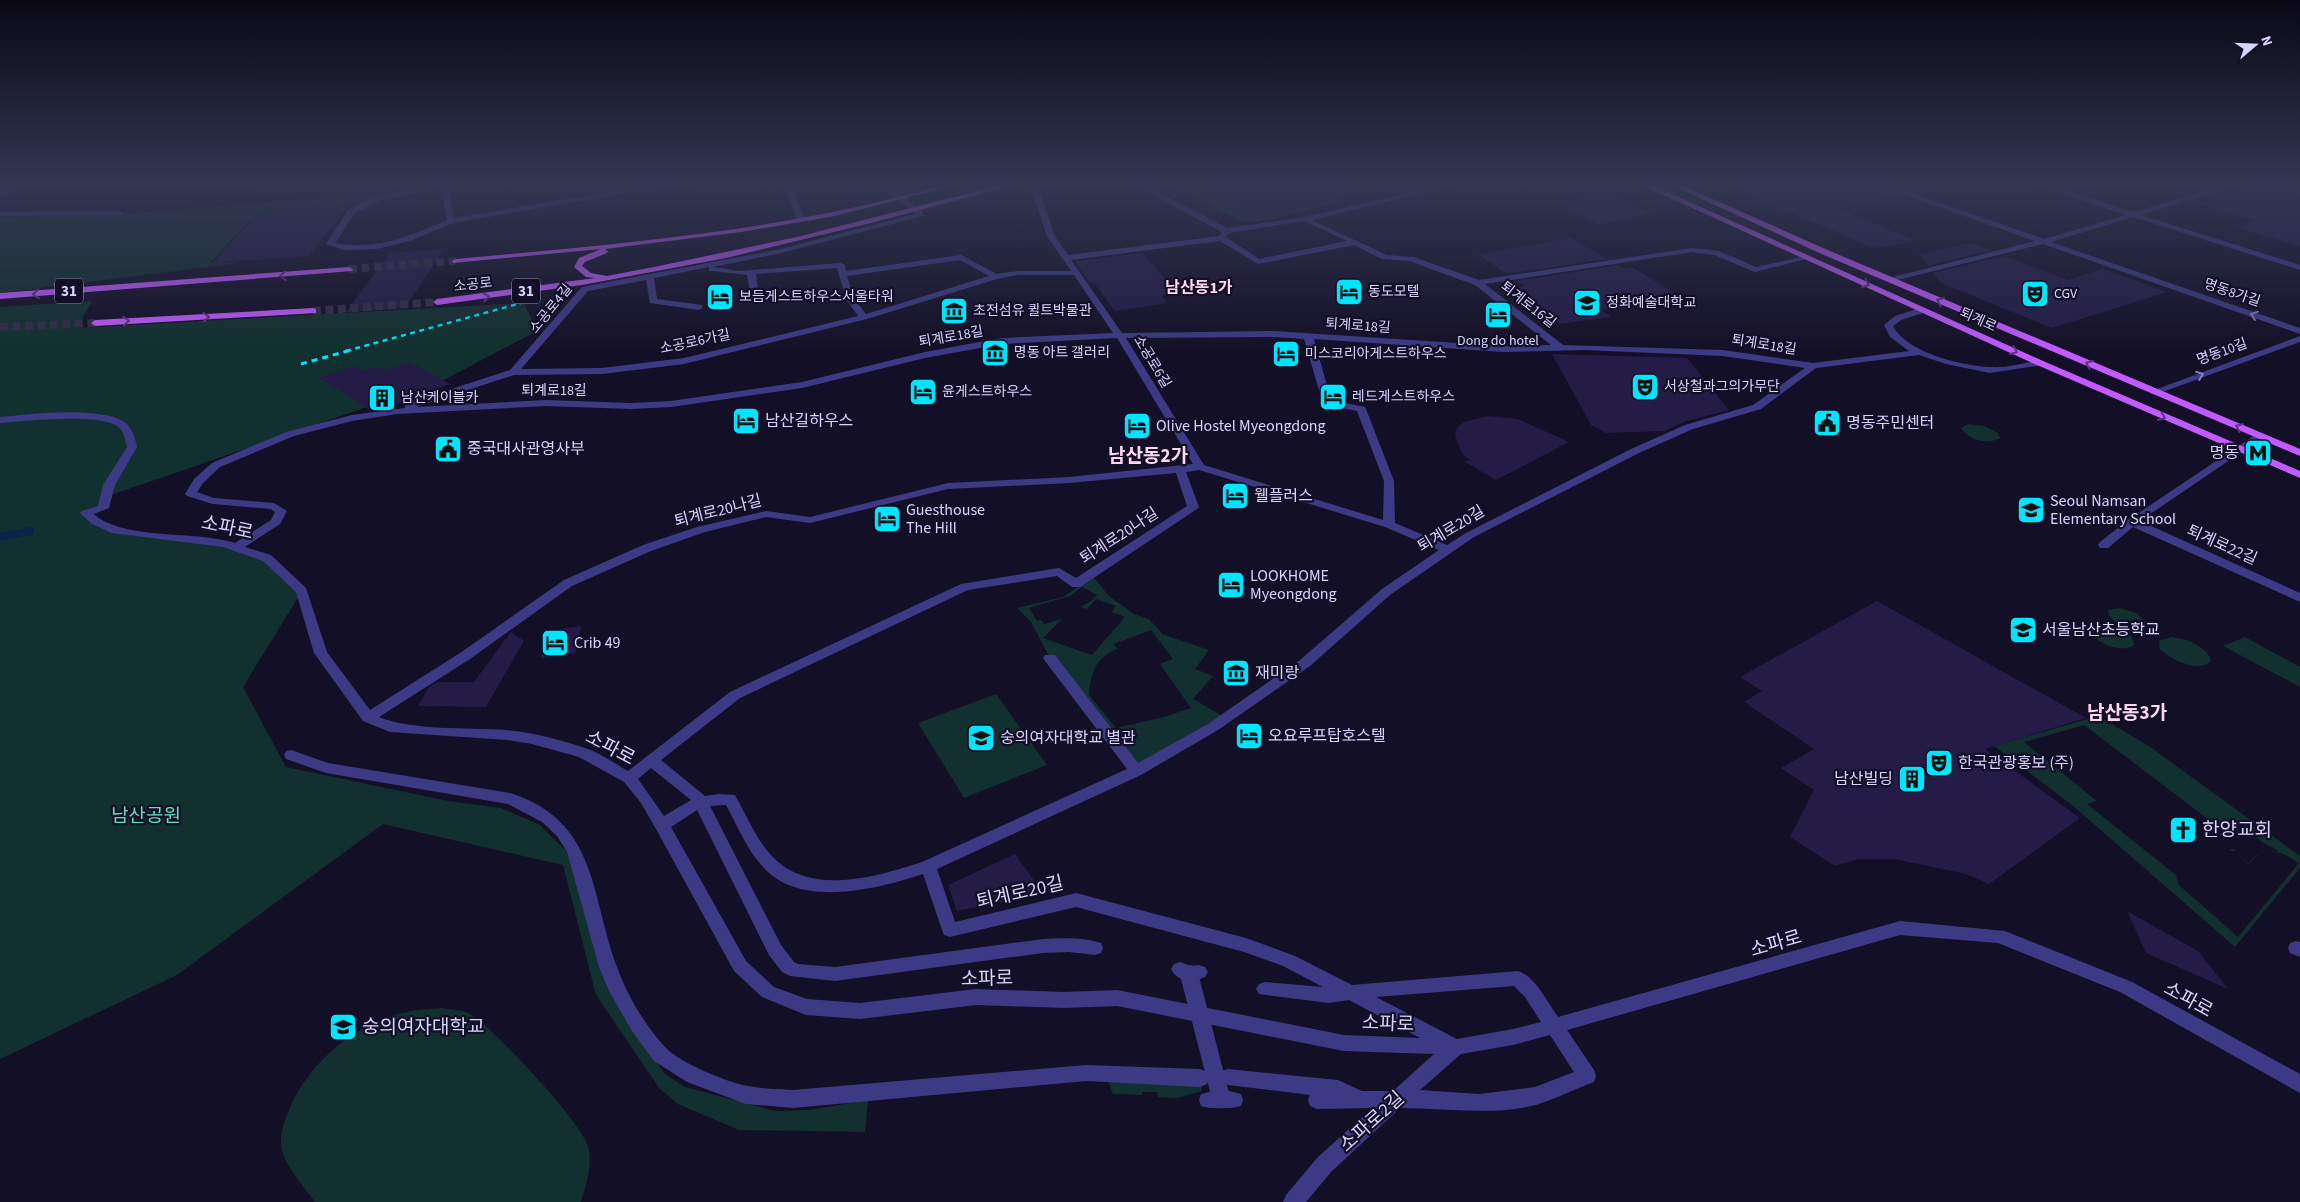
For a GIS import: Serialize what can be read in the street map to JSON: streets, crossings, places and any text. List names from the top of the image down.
{
  "streets": {
    "main road": ["소공로", "31", "퇴계로"],
    "street": [
      "명동8가길",
      "퇴계로16길",
      "소공로4길",
      "퇴계로18길",
      "소공로6가길",
      "명동10길",
      "소공로6길",
      "퇴계로20나길",
      "소파로",
      "퇴계로20길",
      "퇴계로22길",
      "소파로2길"
    ]
  },
  "crossings": [
    ["퇴계로16길", "퇴계로"],
    ["퇴계로16길", "퇴계로18길"],
    ["소공로4길", "소공로6가길"],
    ["퇴계로", "퇴계로18길"],
    ["퇴계로", "명동10길"],
    ["퇴계로18길", "소공로6가길"],
    ["퇴계로18길", "소공로6길"],
    ["퇴계로18길", "소파로"],
    ["퇴계로18길", "퇴계로20길"],
    ["소공로6길", "퇴계로20나길"],
    ["퇴계로20나길", "소파로"],
    ["퇴계로20나길", "퇴계로20길"],
    ["소파로", "퇴계로20길"],
    ["소파로", "소파로2길"],
    ["퇴계로20길", "소파로2길"]
  ],
  "districts": ["남산동1가", "남산동2가", "남산동3가"],
  "parks": ["남산공원"],
  "places": {
    "hotel": [
      "동도모텔",
      "보듬게스트하우스서울타워",
      "Dong do hotel",
      "미스코리아게스트하우스",
      "윤게스트하우스",
      "레드게스트하우스",
      "남산길하우스",
      "Olive Hostel Myeongdong",
      "웰플러스",
      "Guesthouse The Hill",
      "LOOKHOME Myeongdong",
      "Crib 49",
      "오요루프탑호스텔"
    ],
    "theatre": ["CGV", "서상철과그의가무단", "한국관광홍보 (주)"],
    "school or university": [
      "정화예술대학교",
      "Seoul Namsan Elementary School",
      "서울남산초등학교",
      "숭의여자대학교 별관",
      "숭의여자대학교"
    ],
    "museum": ["초전섬유 퀼트박물관", "명동 아트 갤러리", "재미랑"],
    "building": ["남산케이블카", "남산빌딩"],
    "public building": ["명동주민센터", "중국대사관영사부"],
    "metro station": ["명동"],
    "church": ["한양교회"]
  },
  "north": "right"
}
